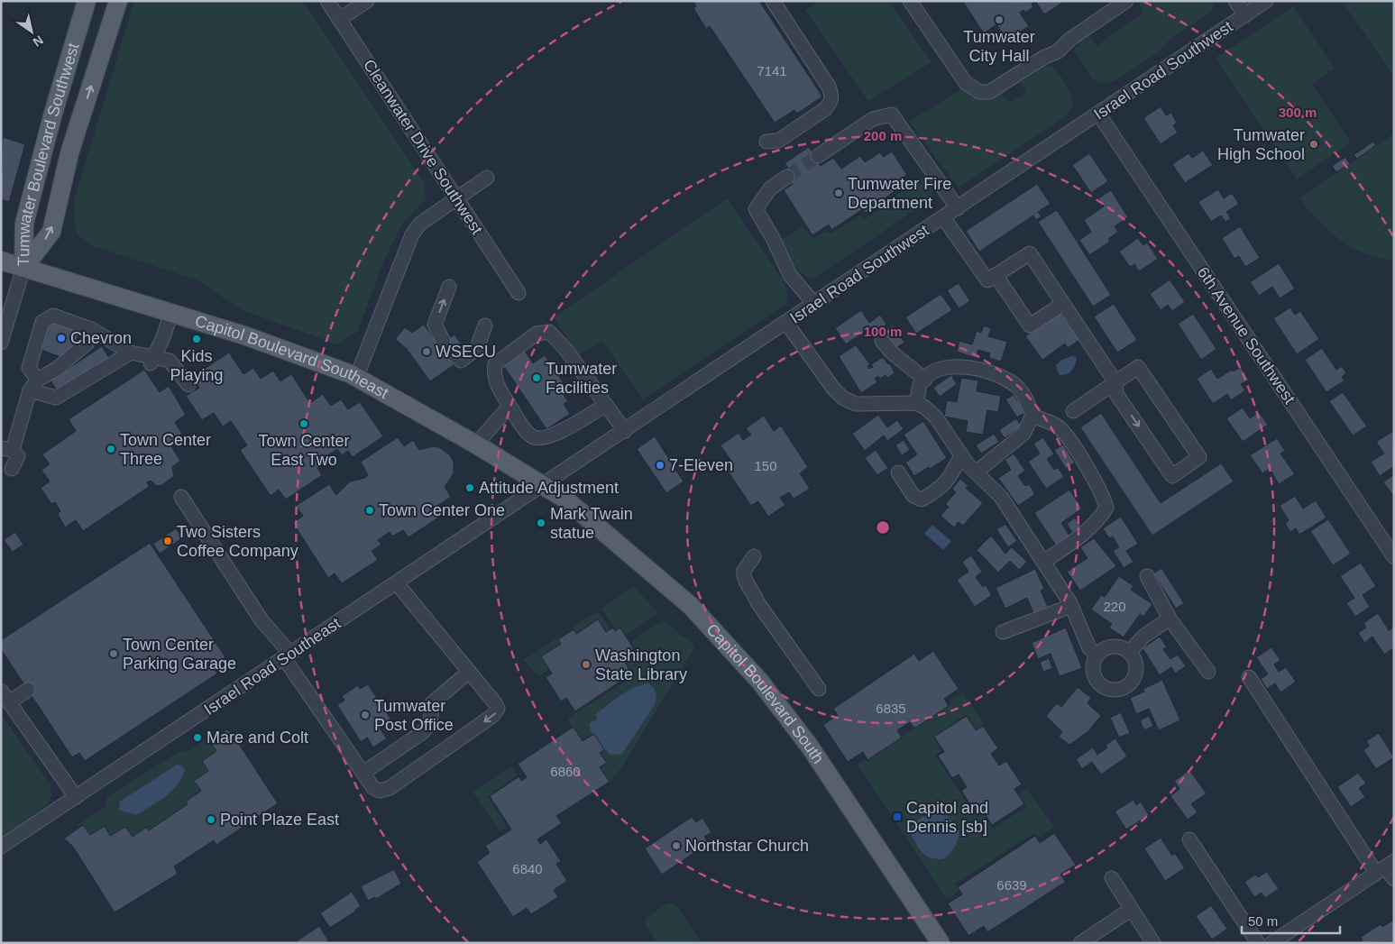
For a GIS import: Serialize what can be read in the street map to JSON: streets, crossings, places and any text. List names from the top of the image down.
{
  "streets": {
    "main road": ["Tumwater Boulevard Southwest", "Capitol Boulevard Southeast", "Capitol Boulevard South"],
    "street": [
      "Israel Road Southwest",
      "Cleanwater Drive Southwest",
      "6th Avenue Southwest",
      "Israel Road Southeast"
    ]
  },
  "crossings": [
    ["Israel Road Southwest", "6th Avenue Southwest"],
    ["Israel Road Southwest", "Capitol Boulevard Southeast"],
    ["Israel Road Southwest", "Israel Road Southeast"],
    ["Israel Road Southwest", "Capitol Boulevard South"],
    ["Tumwater Boulevard Southwest", "Capitol Boulevard Southeast"],
    ["Capitol Boulevard Southeast", "Israel Road Southeast"],
    ["Capitol Boulevard Southeast", "Capitol Boulevard South"],
    ["Israel Road Southeast", "Capitol Boulevard South"]
  ],
  "places": {
    "other": [
      "Tumwater City Hall",
      "Tumwater High School",
      "Tumwater Fire Department",
      "Chevron",
      "Kids Playing",
      "WSECU",
      "Tumwater Facilities",
      "Town Center East Two",
      "Town Center Three",
      "7-Eleven",
      "Attitude Adjustment",
      "Town Center One",
      "Mark Twain statue",
      "Two Sisters Coffee Company",
      "Town Center Parking Garage",
      "Washington State Library",
      "Tumwater Post Office",
      "Mare and Colt",
      "Point Plaze East",
      "Northstar Church"
    ],
    "transit": ["Capitol and Dennis [sb]"]
  },
  "house_numbers": [
    "7141",
    "150",
    "220",
    "6835",
    "6860",
    "6840",
    "6639"
  ],
  "scale_bar": "50 m",
  "north": "bottom right",
  "rings": ["300 m", "200 m", "100 m"]
}
